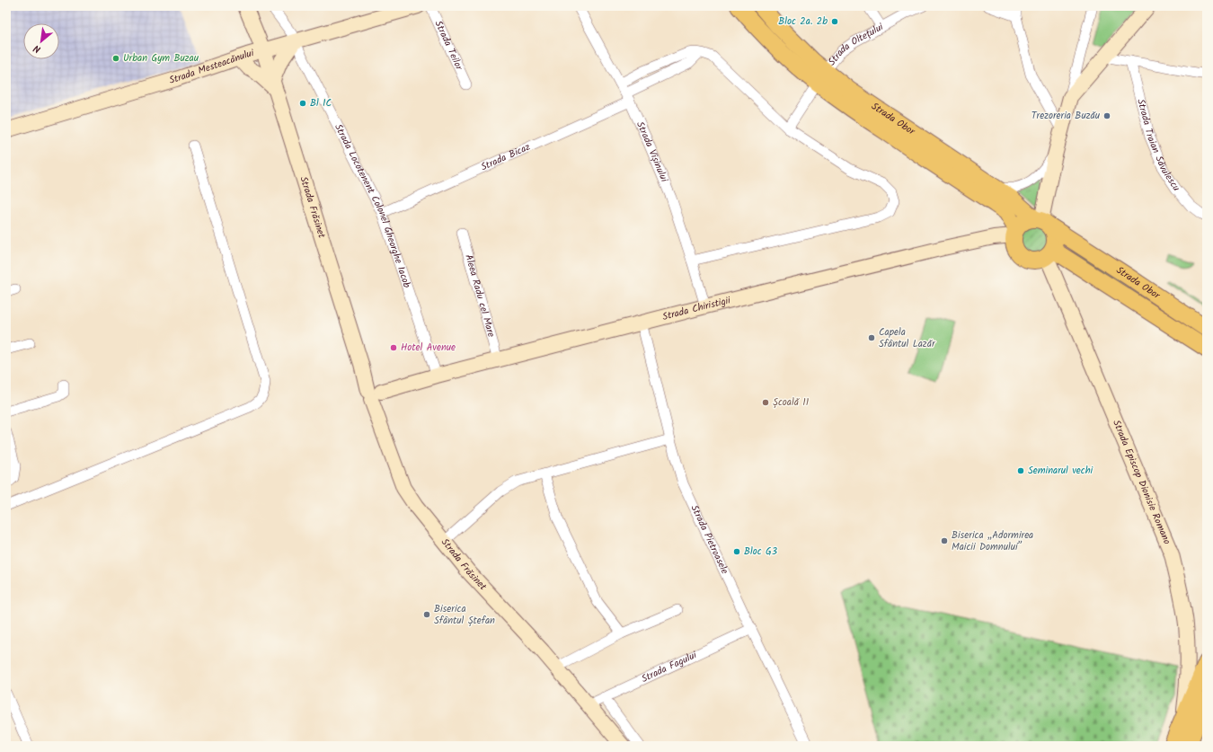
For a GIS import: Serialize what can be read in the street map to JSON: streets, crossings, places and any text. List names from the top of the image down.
{
  "streets": {
    "main road": ["Strada Obor"],
    "street": [
      "Strada Teilor",
      "Strada Oltețului",
      "Strada Mesteacănului",
      "Strada Traian Săvulescu",
      "Strada Vișinului",
      "Strada Bicaz",
      "Strada Locotenent Colonel Gheorghe Iacob",
      "Strada Frăsinet",
      "Aleea Radu cel Mare",
      "Strada Chiristigii",
      "Strada Episcop Dionisie Romano",
      "Strada Pietroasele",
      "Strada Fagului"
    ]
  },
  "crossings": [
    ["Strada Oltețului", "Strada Obor"],
    ["Strada Mesteacănului", "Strada Locotenent Colonel Gheorghe Iacob"],
    ["Strada Mesteacănului", "Strada Frăsinet"],
    ["Strada Obor", "Strada Chiristigii"],
    ["Strada Obor", "Strada Episcop Dionisie Romano"],
    ["Strada Vișinului", "Strada Bicaz"],
    ["Strada Vișinului", "Strada Chiristigii"],
    ["Strada Bicaz", "Strada Locotenent Colonel Gheorghe Iacob"],
    ["Strada Locotenent Colonel Gheorghe Iacob", "Strada Chiristigii"],
    ["Strada Frăsinet", "Strada Chiristigii"],
    ["Strada Frăsinet", "Strada Fagului"],
    ["Aleea Radu cel Mare", "Strada Chiristigii"],
    ["Strada Chiristigii", "Strada Episcop Dionisie Romano"],
    ["Strada Chiristigii", "Strada Pietroasele"],
    ["Strada Pietroasele", "Strada Fagului"]
  ],
  "places": [
    "Bloc 2a. 2b",
    "Urban Gym Buzau",
    "Bl 1C",
    "Trezoreria Buzău",
    "Capela Sfântul Lazăr",
    "Hotel Avenue",
    "Școală 11",
    "Seminarul vechi",
    "Biserica „Adormirea Maicii Domnului”",
    "Bloc G3",
    "Biserica Sfântul Ștefan"
  ],
  "north": "bottom left"
}
